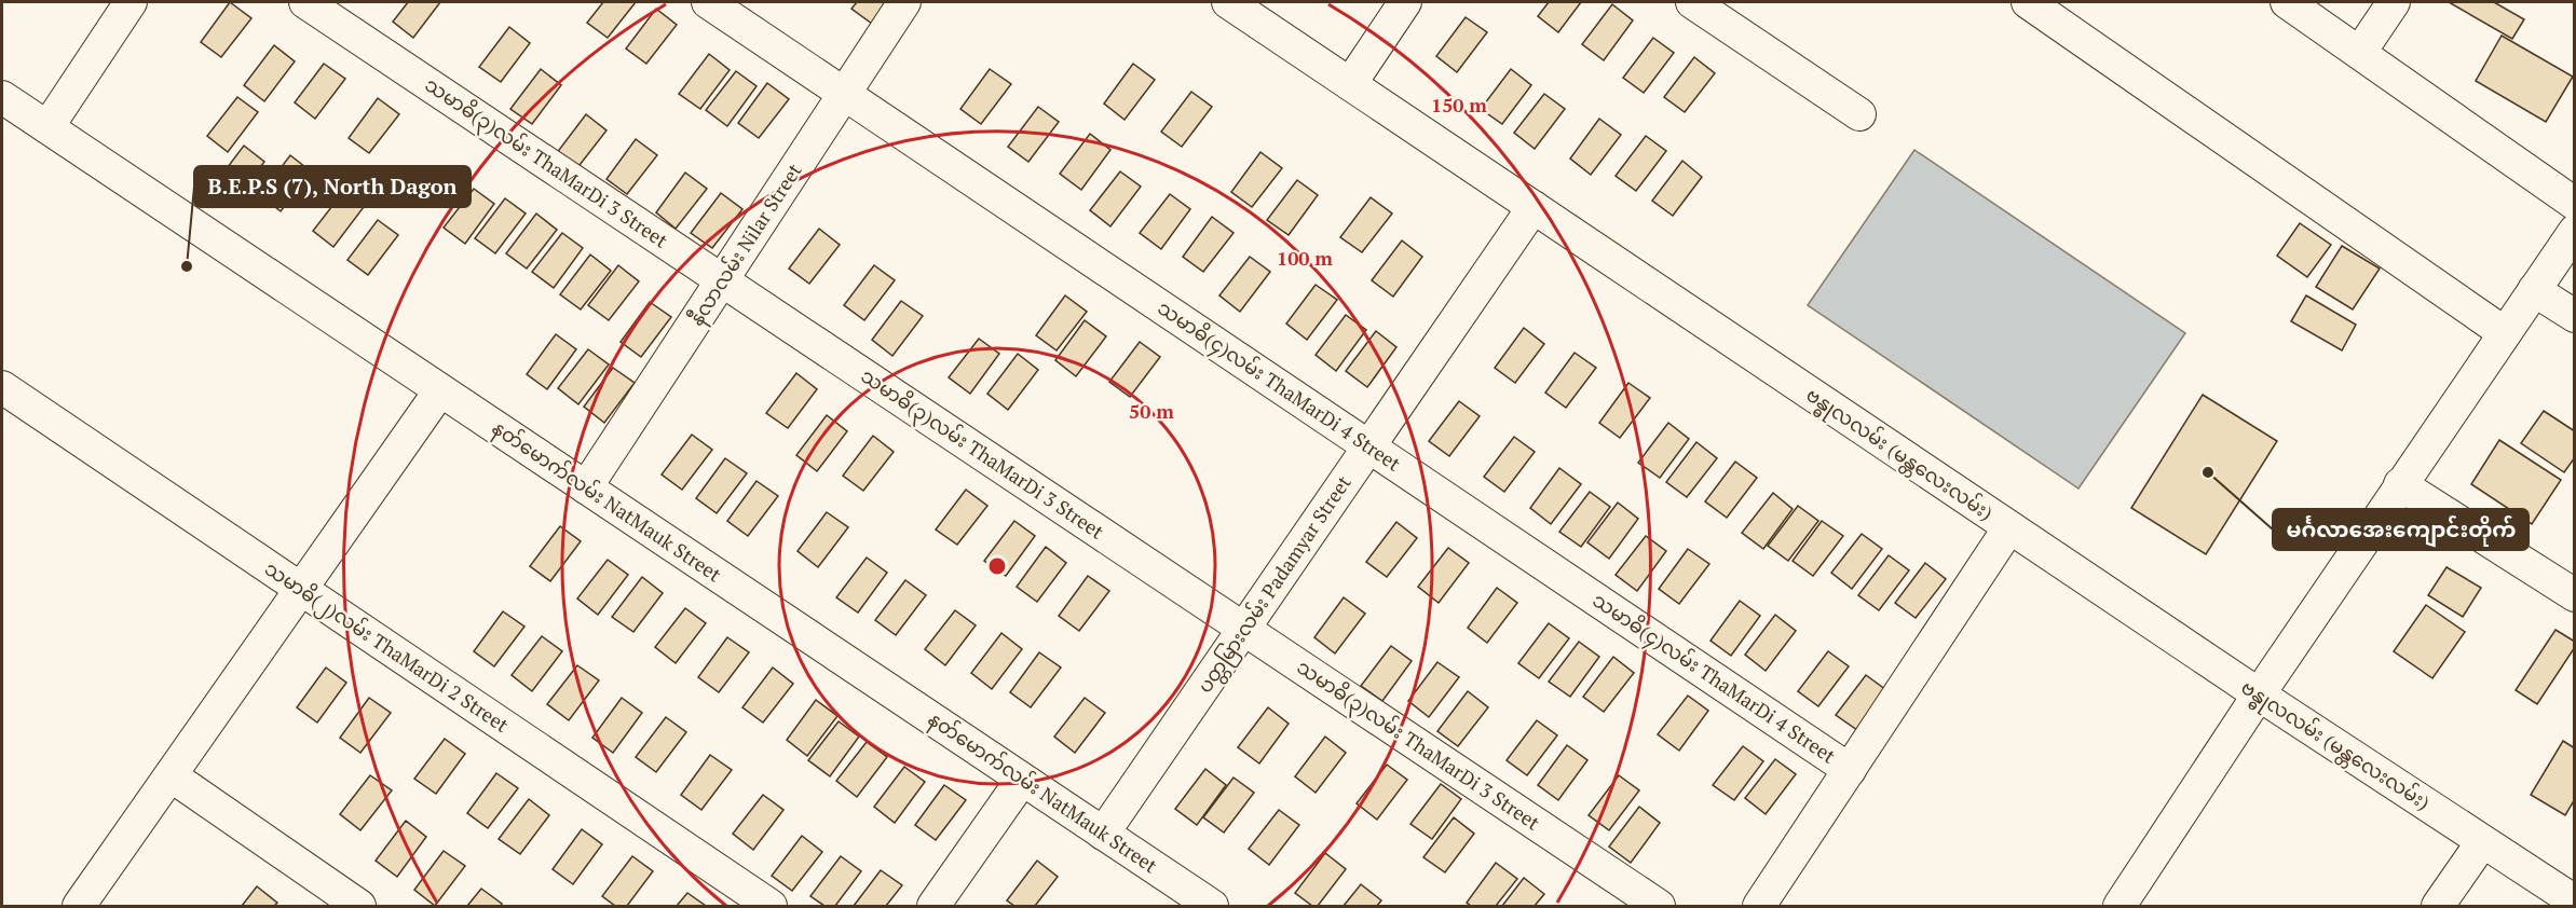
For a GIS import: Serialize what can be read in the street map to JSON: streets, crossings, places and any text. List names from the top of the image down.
{
  "streets": {
    "street": [
      "သမာဓိ(၃)လမ်း ThaMarDi 3 Street",
      "နီလာလမ်း Nilar Street",
      "သမာဓိ(၄)လမ်း ThaMarDi 4 Street",
      "ဗန္ဓုလလမ်း (မန္တလေးလမ်း)",
      "နတ်မောက်လမ်း NatMauk Street",
      "ပတ္တမြားလမ်း Padamyar Street",
      "သမာဓိ(၂)လမ်း ThaMarDi 2 Street"
    ]
  },
  "crossings": [
    ["သမာဓိ(၃)လမ်း ThaMarDi 3 Street", "နီလာလမ်း Nilar Street"],
    ["သမာဓိ(၃)လမ်း ThaMarDi 3 Street", "ပတ္တမြားလမ်း Padamyar Street"],
    ["နီလာလမ်း Nilar Street", "သမာဓိ(၄)လမ်း ThaMarDi 4 Street"],
    ["နီလာလမ်း Nilar Street", "နတ်မောက်လမ်း NatMauk Street"],
    ["သမာဓိ(၄)လမ်း ThaMarDi 4 Street", "ပတ္တမြားလမ်း Padamyar Street"],
    ["ဗန္ဓုလလမ်း (မန္တလေးလမ်း)", "ပတ္တမြားလမ်း Padamyar Street"],
    ["နတ်မောက်လမ်း NatMauk Street", "ပတ္တမြားလမ်း Padamyar Street"]
  ],
  "places": ["B.E.P.S (7), North Dagon", "မင်္ဂလာအေးကျောင်းတိုက်"],
  "rings": ["150 m", "100 m", "50 m"]
}
